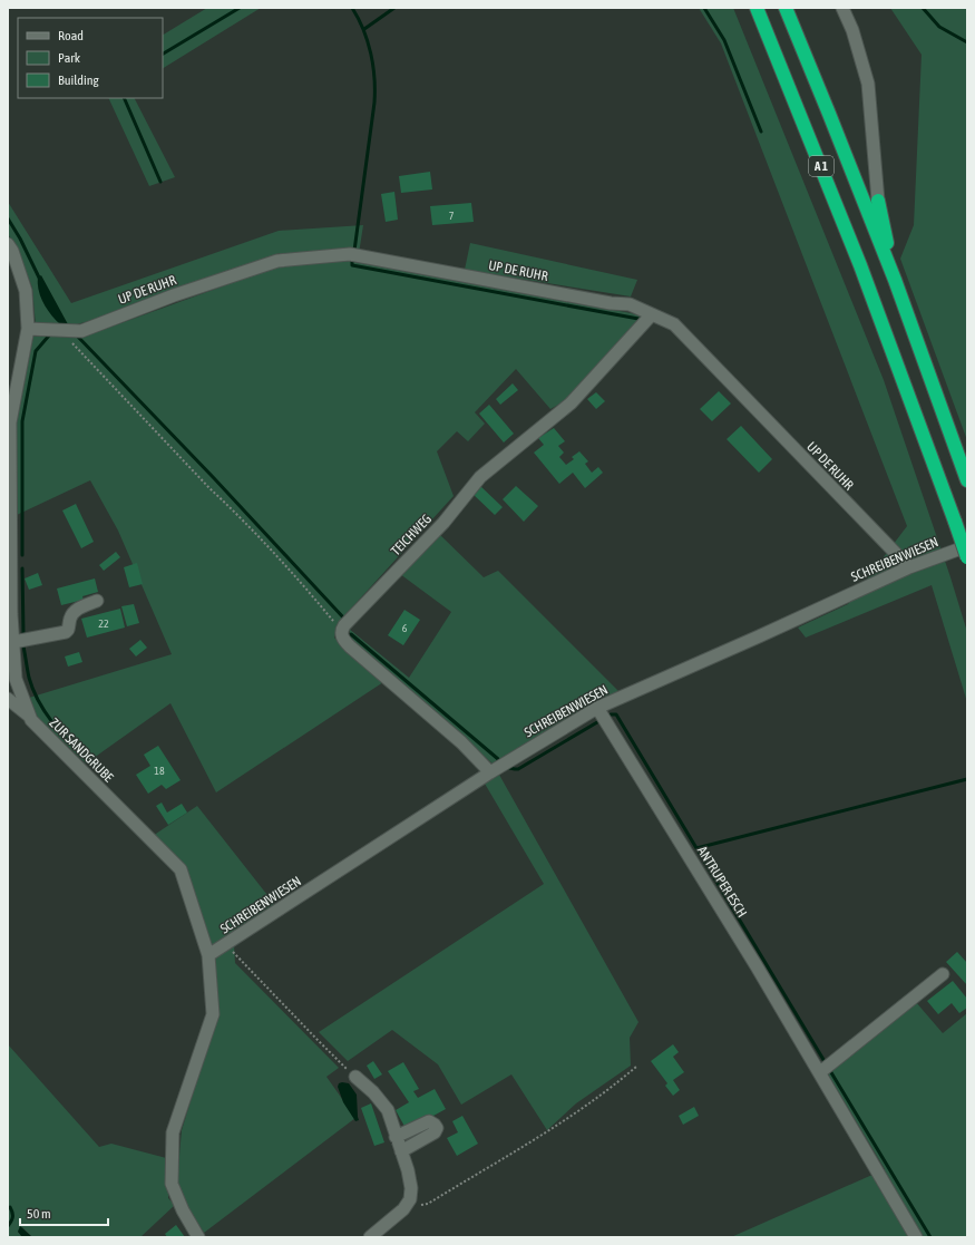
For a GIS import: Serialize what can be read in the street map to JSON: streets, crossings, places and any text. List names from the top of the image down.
{
  "streets": {
    "highway": ["A 1"],
    "street": [
      "UP DE RUHR",
      "TEICHWEG",
      "SCHREIBENWIESEN",
      "ZUR SANDGRUBE",
      "ANTRUPER ESCH"
    ]
  },
  "crossings": [
    ["UP DE RUHR", "TEICHWEG"],
    ["UP DE RUHR", "SCHREIBENWIESEN"],
    ["UP DE RUHR", "ZUR SANDGRUBE"],
    ["SCHREIBENWIESEN", "ZUR SANDGRUBE"],
    ["SCHREIBENWIESEN", "ANTRUPER ESCH"]
  ],
  "house_numbers": [
    "7",
    "22",
    "6",
    "18"
  ],
  "legend": ["Road", "Park", "Building"],
  "scale_bar": "50 m"
}
